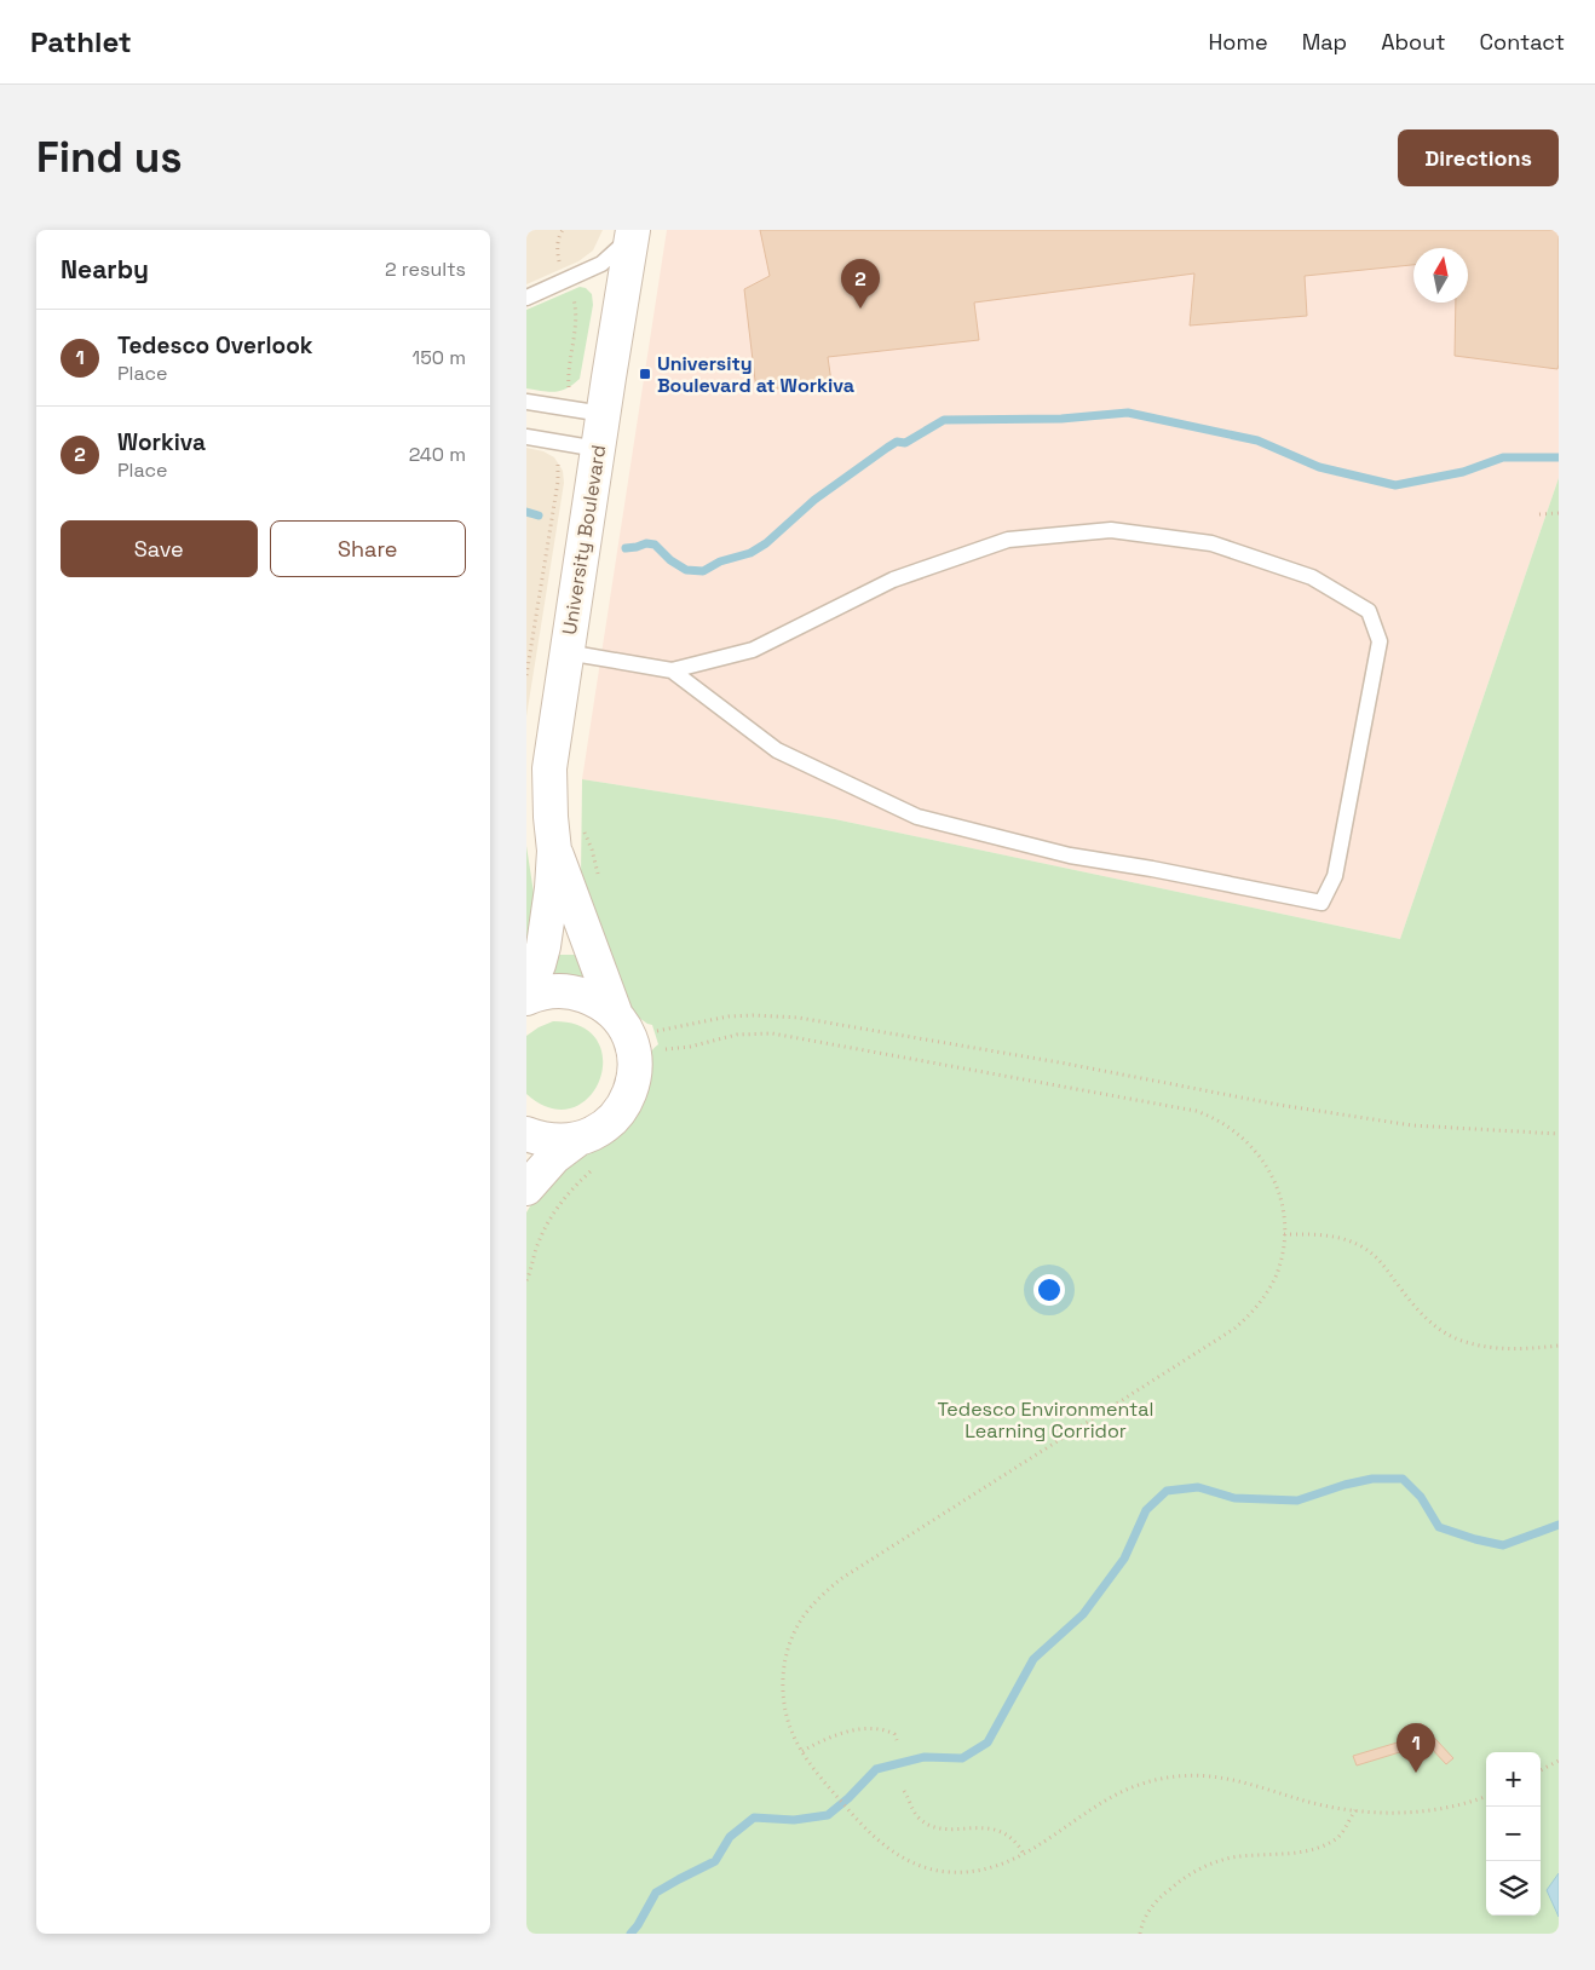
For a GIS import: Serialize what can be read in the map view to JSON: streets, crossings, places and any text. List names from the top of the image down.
{
  "streets": {
    "street": ["University Boulevard"]
  },
  "parks": ["Tedesco Environmental Learning Corridor"],
  "places": {
    "transit": ["University Boulevard at Workiva"]
  },
  "north": "top",
  "page": {
    "header": "Pathlet",
    "nav": [
      "Home",
      "Map",
      "About",
      "Contact"
    ],
    "buttons": [
      "Directions",
      ["Save", "Share"]
    ],
    "title": "Find us",
    "heading": ["Nearby", "2 results"],
    "pins": ["2", "1"],
    "list": [
      {
        "mark": "1",
        "name": "Tedesco Overlook",
        "note": "Place",
        "value": "150 m"
      },
      {
        "mark": "2",
        "name": "Workiva",
        "note": "Place",
        "value": "240 m"
      }
    ],
    "map_buttons": ["+", "−"]
  }
}
